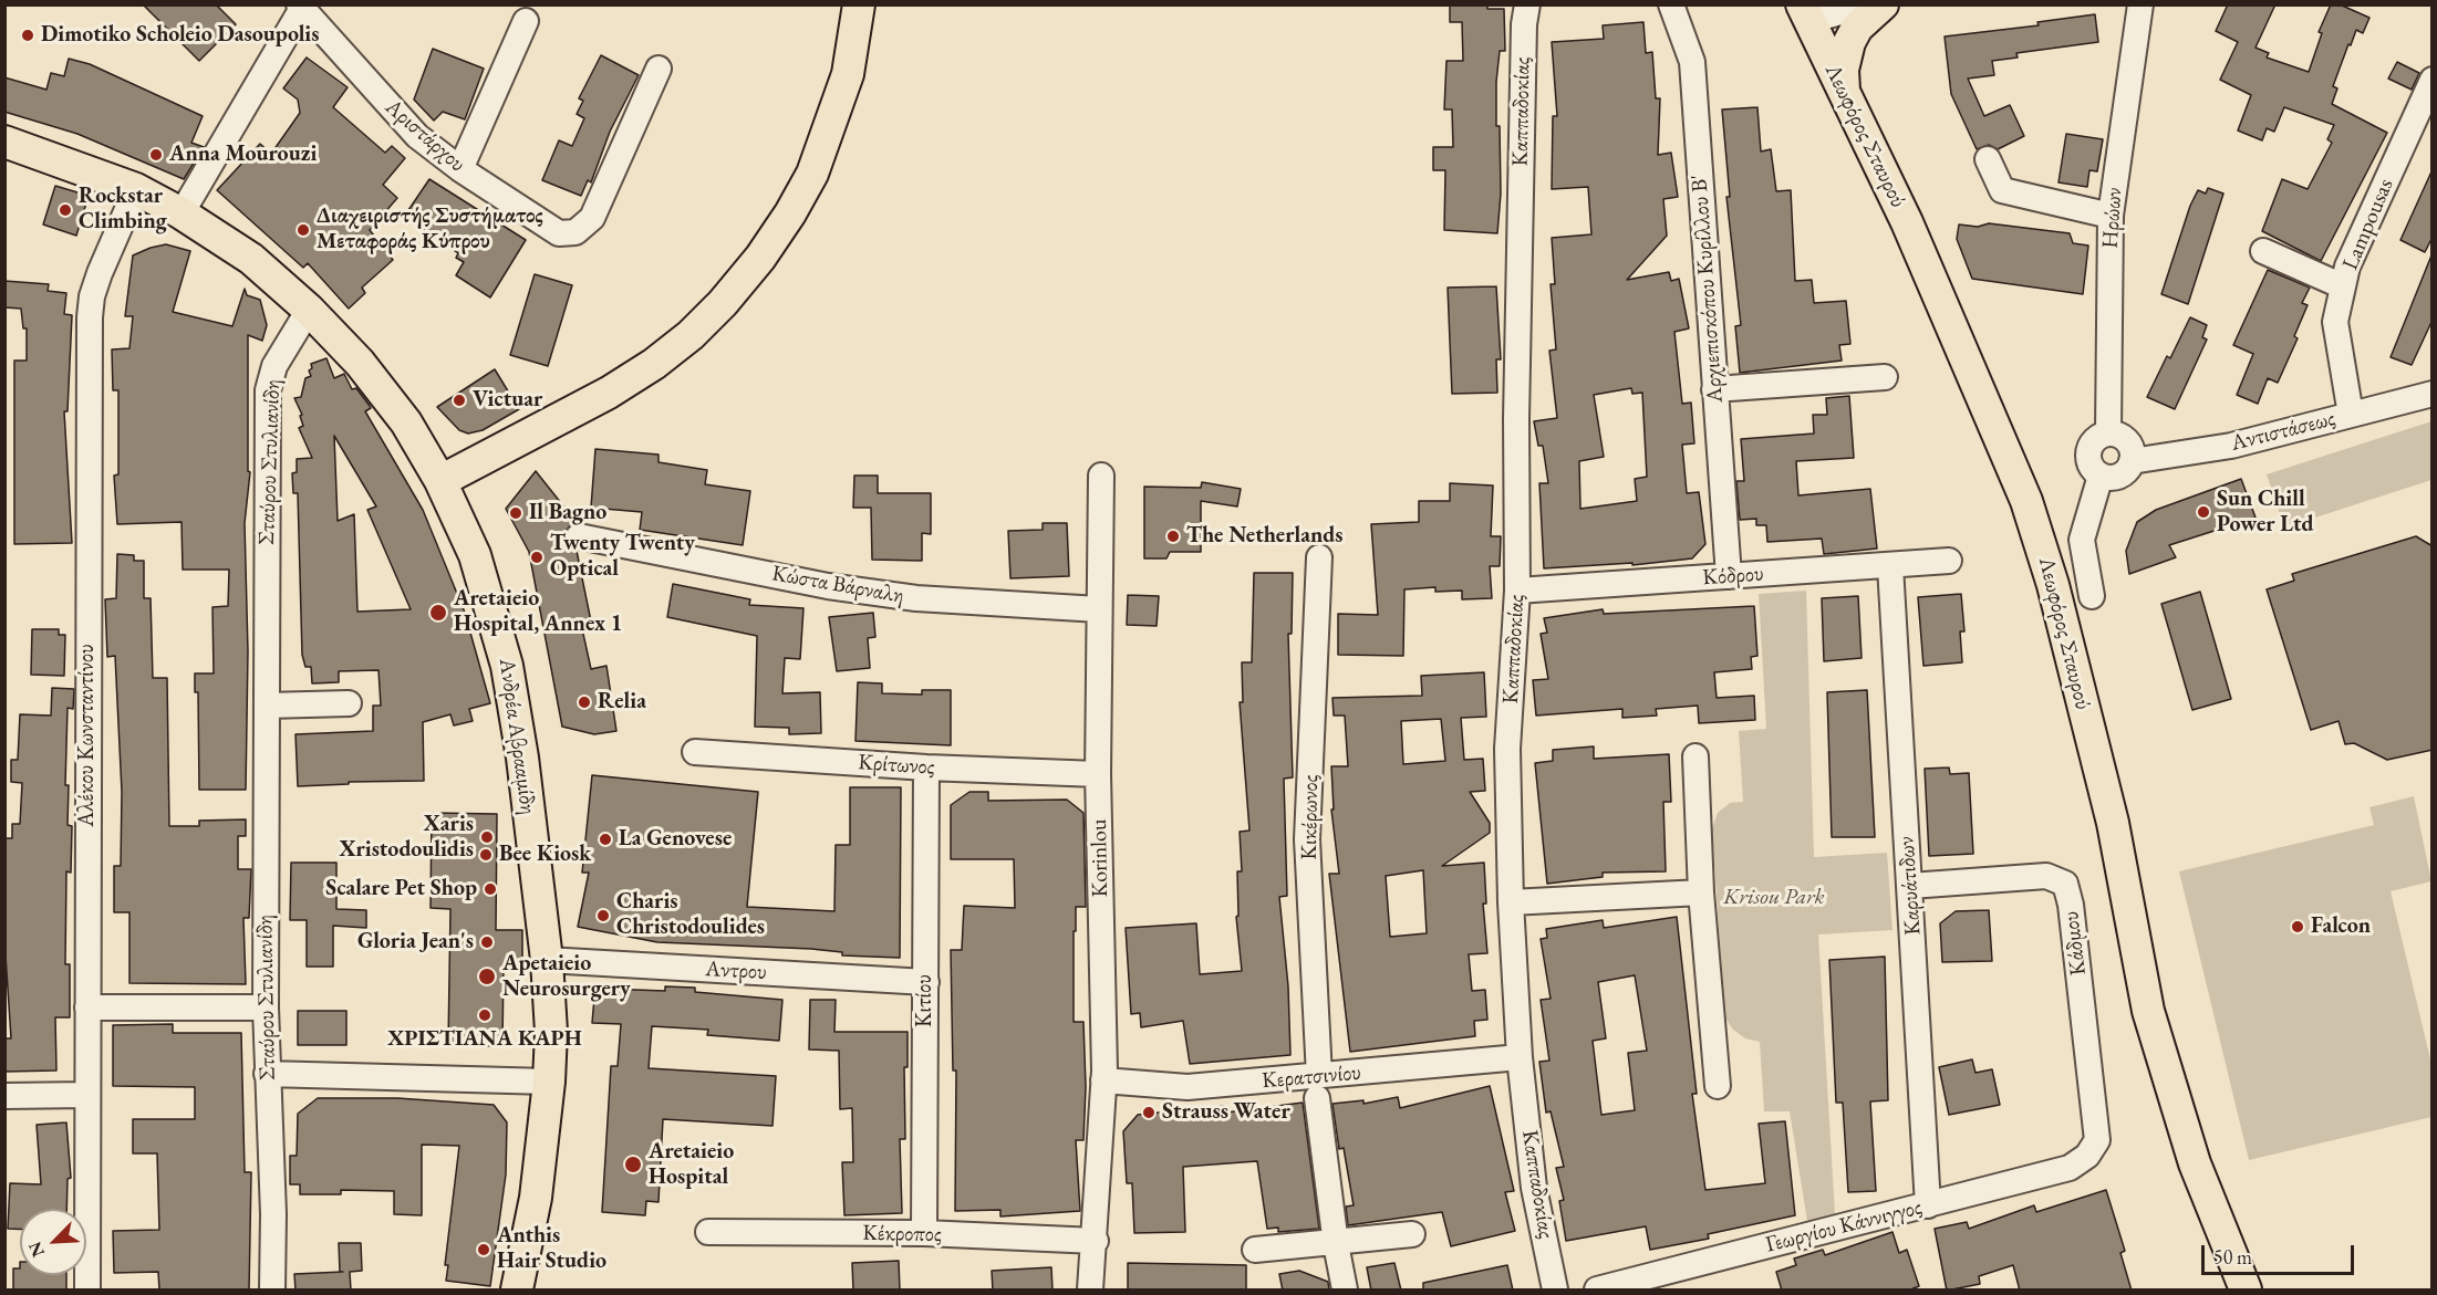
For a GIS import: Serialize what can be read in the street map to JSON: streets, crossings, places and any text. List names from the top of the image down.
{
  "streets": {
    "main road": ["Λεωφόρος Σταυρού", "Ανδρέα Αβρααμίδη"],
    "street": [
      "Καππαδοκίας",
      "Αριστάρχου",
      "Ηρώων",
      "Lampousas",
      "Αρχιεπισκόπου Κυρίλλου Β'",
      "Αντιστάσεως",
      "Σταύρου Στυλιανίδη",
      "Κόδρου",
      "Κώστα Βάρναλη",
      "Αλέκου Κωνσταντίνου",
      "Κρίτωνος",
      "Κικέρωνος",
      "Korinlou",
      "Καρυάτιδων",
      "Κάδμου",
      "Αντρου",
      "Κιτίου",
      "Κερατσινίου",
      "Γεωργίου Κάννιγγος",
      "Κέκροπος"
    ]
  },
  "crossings": [
    ["Καππαδοκίας", "Κόδρου"],
    ["Καππαδοκίας", "Κερατσινίου"],
    ["Ηρώων", "Αντιστάσεως"],
    ["Lampousas", "Αντιστάσεως"],
    ["Αρχιεπισκόπου Κυρίλλου Β'", "Κόδρου"],
    ["Σταύρου Στυλιανίδη", "Ανδρέα Αβρααμίδη"],
    ["Κόδρου", "Καρυάτιδων"],
    ["Κώστα Βάρναλη", "Korinlou"],
    ["Αλέκου Κωνσταντίνου", "Ανδρέα Αβρααμίδη"],
    ["Ανδρέα Αβρααμίδη", "Αντρου"],
    ["Κρίτωνος", "Korinlou"],
    ["Κρίτωνος", "Κιτίου"],
    ["Κικέρωνος", "Κερατσινίου"],
    ["Korinlou", "Κερατσινίου"],
    ["Korinlou", "Κέκροπος"],
    ["Καρυάτιδων", "Κάδμου"],
    ["Καρυάτιδων", "Γεωργίου Κάννιγγος"],
    ["Κάδμου", "Γεωργίου Κάννιγγος"],
    ["Αντρου", "Κιτίου"],
    ["Κιτίου", "Κέκροπος"]
  ],
  "parks": ["Krisou Park"],
  "places": [
    "Dimotiko Scholeio Dasoupolis",
    "Anna Mourouzi",
    "Rockstar Climbing",
    "Διαχειριστής Συστήματος Μεταφοράς Κύπρου",
    "Victuar",
    "Sun Chill Power Ltd",
    "Il Bagno",
    "The Netherlands",
    "Twenty Twenty Optical",
    "Aretaieio Hospital, Annex 1",
    "Relia",
    "Xaris Xristodoulidis",
    "La Genovese",
    "Bee Kiosk",
    "Scalare Pet Shop",
    "Charis Christodoulides",
    "Falcon",
    "Gloria Jean's",
    "Apetaieio Neurosurgery",
    "ΧΡΙΣΤΙΑΝΑ ΚΑΡΗ",
    "Strauss Water",
    "Aretaieio Hospital",
    "Anthis Hair Studio"
  ],
  "scale_bar": "50 m",
  "north": "bottom left"
}
